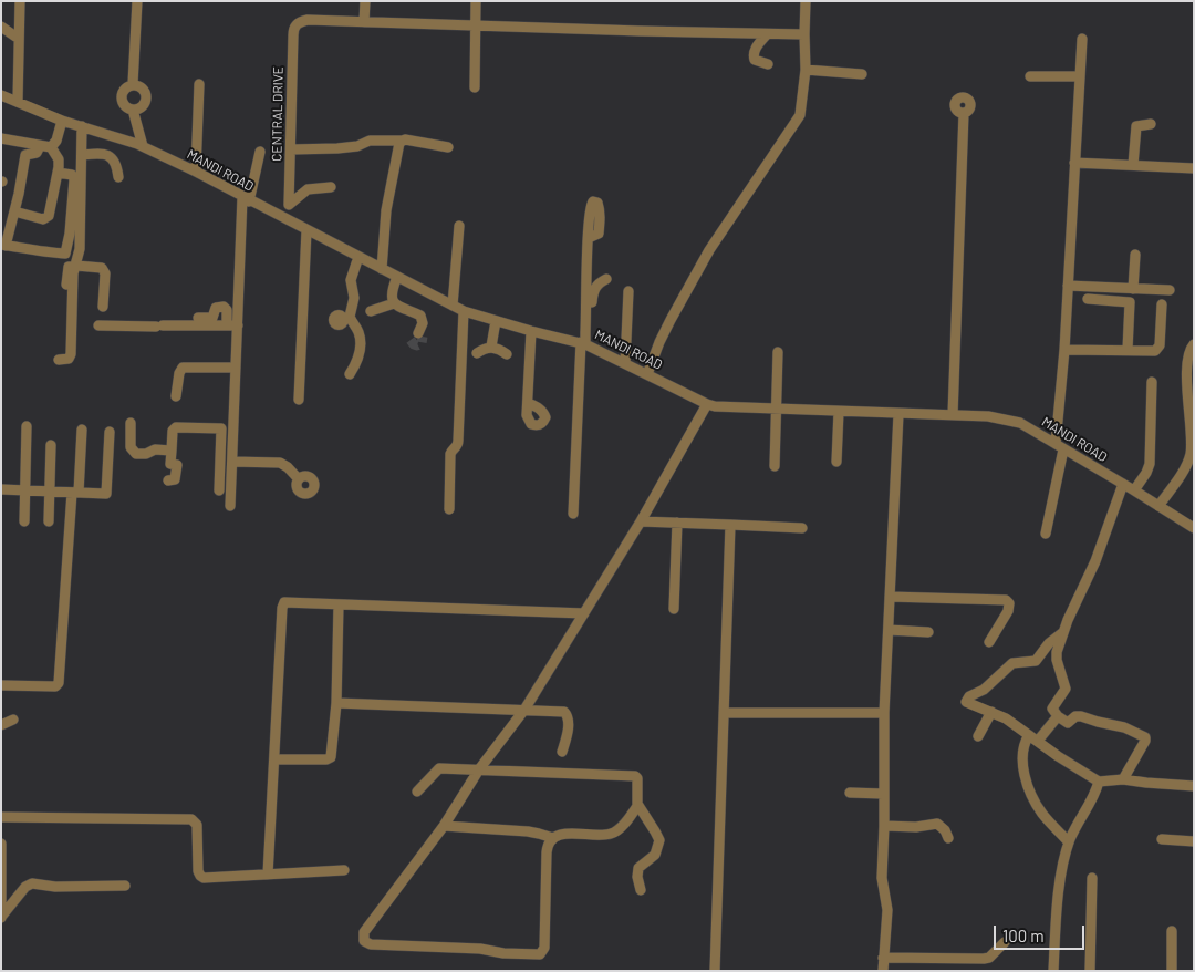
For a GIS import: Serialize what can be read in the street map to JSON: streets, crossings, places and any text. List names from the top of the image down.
{
  "streets": {
    "street": ["CENTRAL DRIVE", "MANDI ROAD"]
  },
  "scale_bar": "100 m"
}
